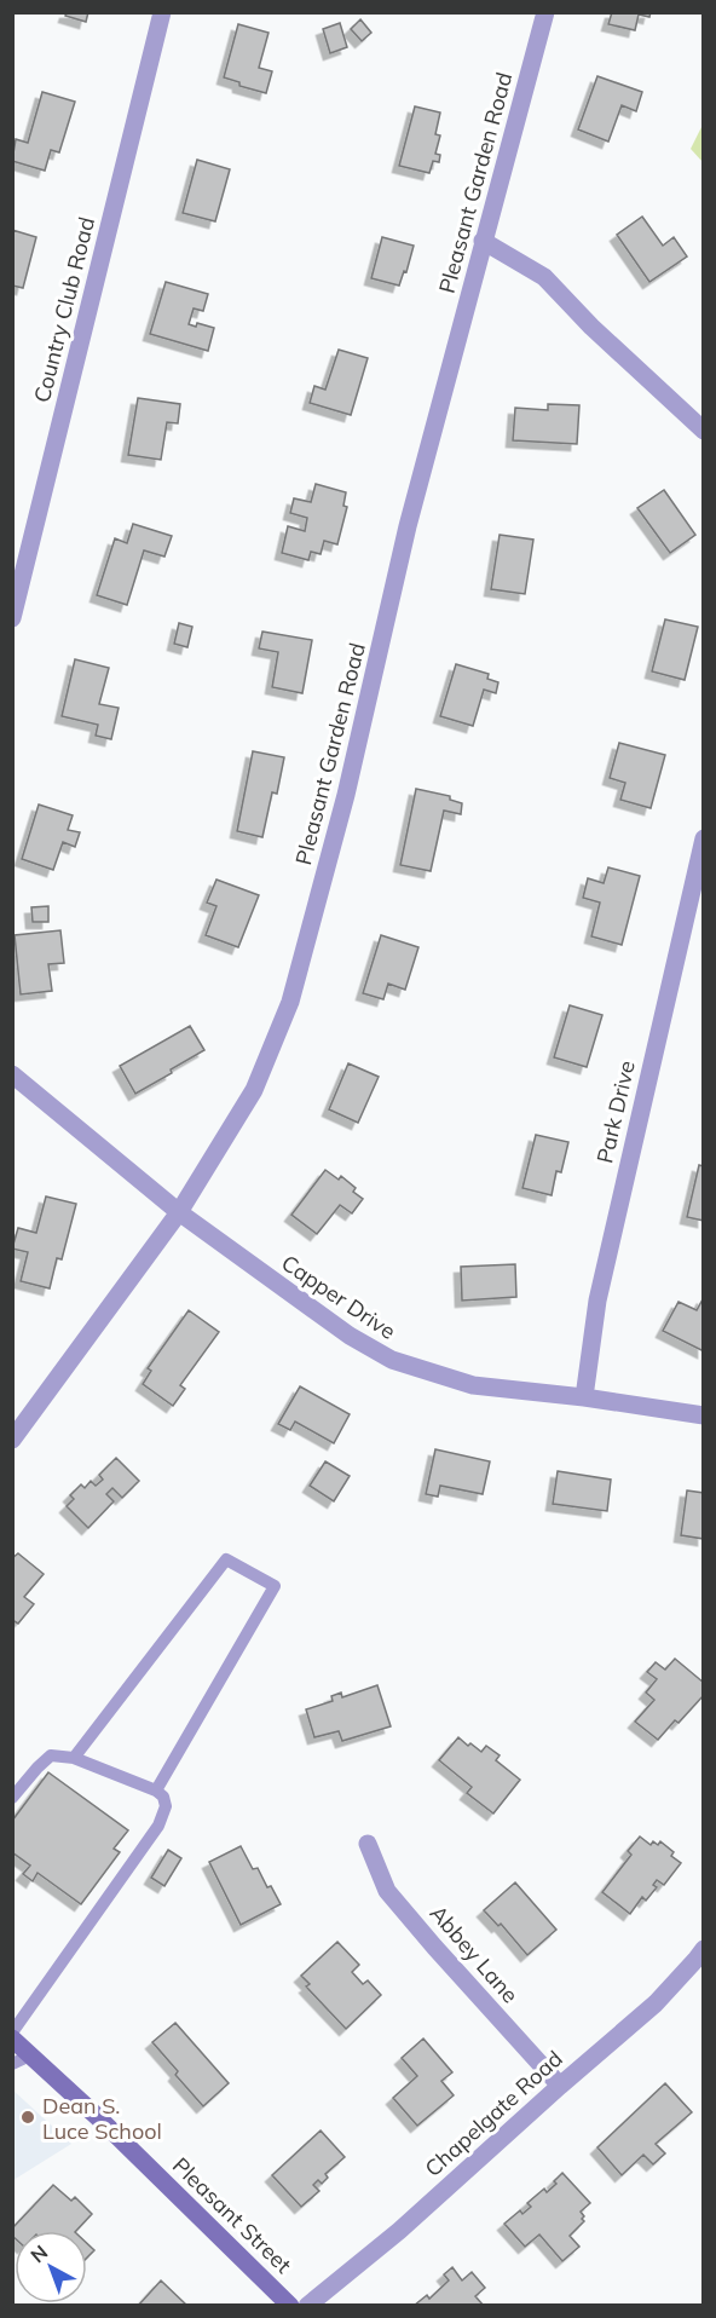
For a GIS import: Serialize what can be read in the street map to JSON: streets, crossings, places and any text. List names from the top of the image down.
{
  "streets": {
    "main road": ["Pleasant Street"],
    "street": [
      "Pleasant Garden Road",
      "Country Club Road",
      "Park Drive",
      "Capper Drive",
      "Abbey Lane",
      "Chapelgate Road"
    ]
  },
  "crossings": [
    ["Pleasant Garden Road", "Capper Drive"],
    ["Park Drive", "Capper Drive"],
    ["Abbey Lane", "Chapelgate Road"]
  ],
  "places": ["Dean S. Luce School"],
  "north": "top left"
}
